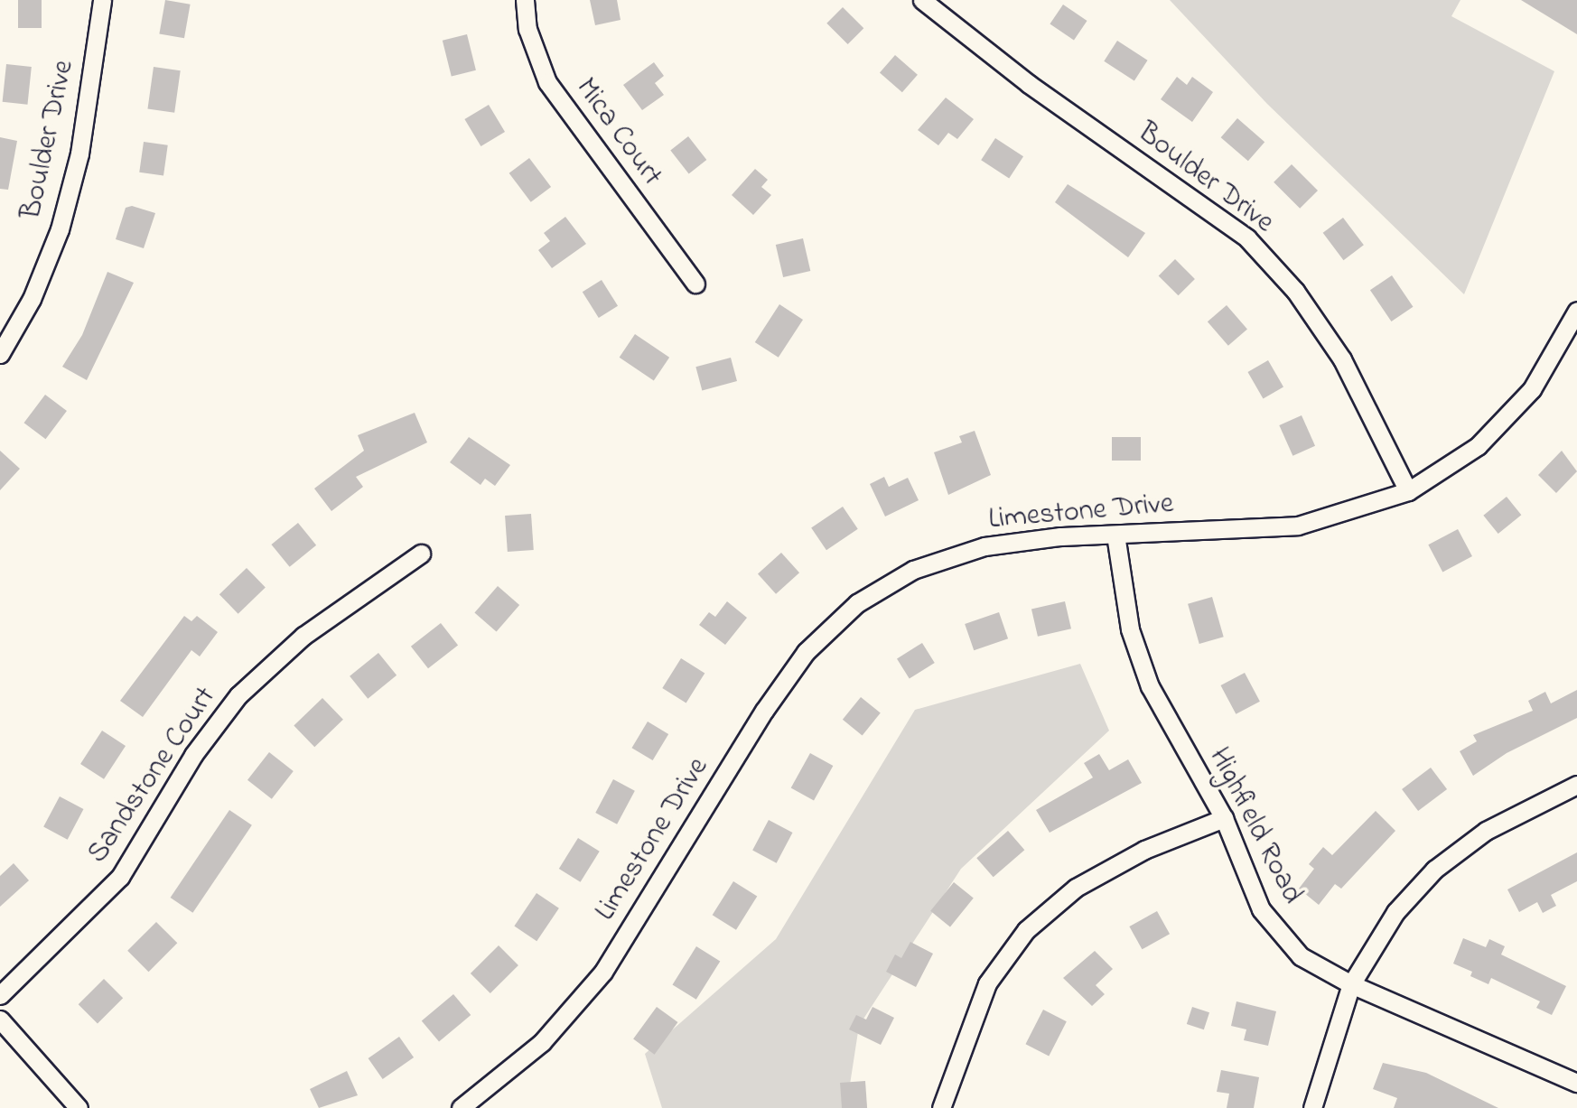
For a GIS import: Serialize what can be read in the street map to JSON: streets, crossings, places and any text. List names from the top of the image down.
{
  "streets": {
    "street": [
      "Mica Court",
      "Boulder Drive",
      "Limestone Drive",
      "Sandstone Court",
      "Highfield Road"
    ]
  },
  "crossings": [
    ["Boulder Drive", "Limestone Drive"],
    ["Limestone Drive", "Highfield Road"]
  ]
}
